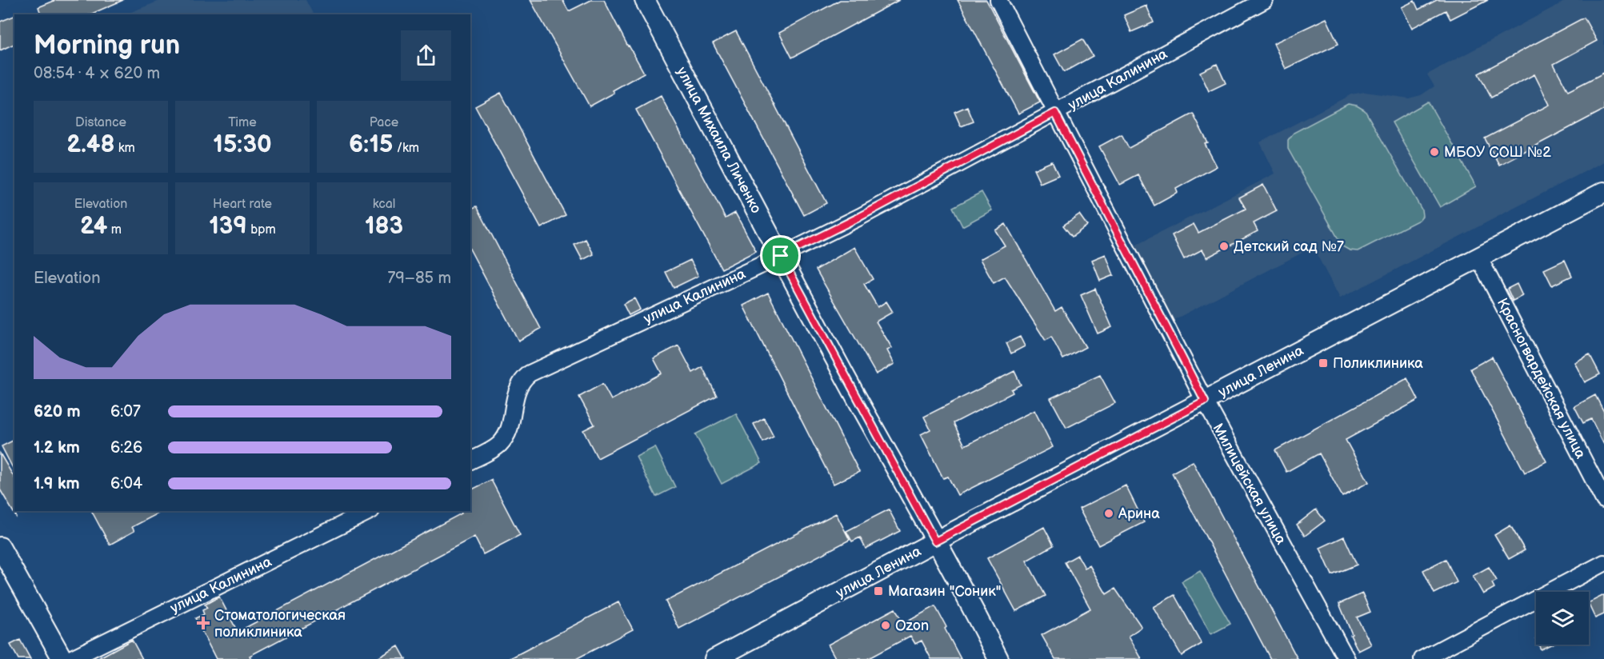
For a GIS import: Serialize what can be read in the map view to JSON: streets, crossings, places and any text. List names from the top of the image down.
{
  "streets": {
    "main road": ["улица Михаила Личенко", "улица Ленина"],
    "street": ["улица Калинина", "Красногвардейская улица", "Милицейская улица"]
  },
  "crossings": [
    ["улица Калинина", "улица Михаила Личенко"],
    ["улица Калинина", "Милицейская улица"],
    ["улица Михаила Личенко", "улица Ленина"],
    ["улица Ленина", "Красногвардейская улица"],
    ["улица Ленина", "Милицейская улица"]
  ],
  "places": {
    "other": [
      "МБОУ СОШ №2",
      "Детский сад №7",
      "Арина",
      "Ozon"
    ],
    "transit": ["Поликлиника", "Магазин \"Соник\""],
    "health": ["Стоматологическая поликлиника"]
  },
  "page": {
    "heading": ["Morning run", "08:54 · 4 × 620 m"],
    "stats": [
      ["Distance", "2.48 km"],
      ["Time", "15:30"],
      ["Pace", "6:15 /km"],
      ["Elevation", "24 m"],
      ["Heart rate", "139 bpm"],
      ["kcal", "183"]
    ],
    "chart": ["Elevation", "79–85 m"],
    "list": [
      {
        "name": "620 m",
        "note": "6:07"
      },
      {
        "name": "1.2 km",
        "note": "6:26"
      },
      {
        "name": "1.9 km",
        "note": "6:04"
      }
    ]
  }
}
